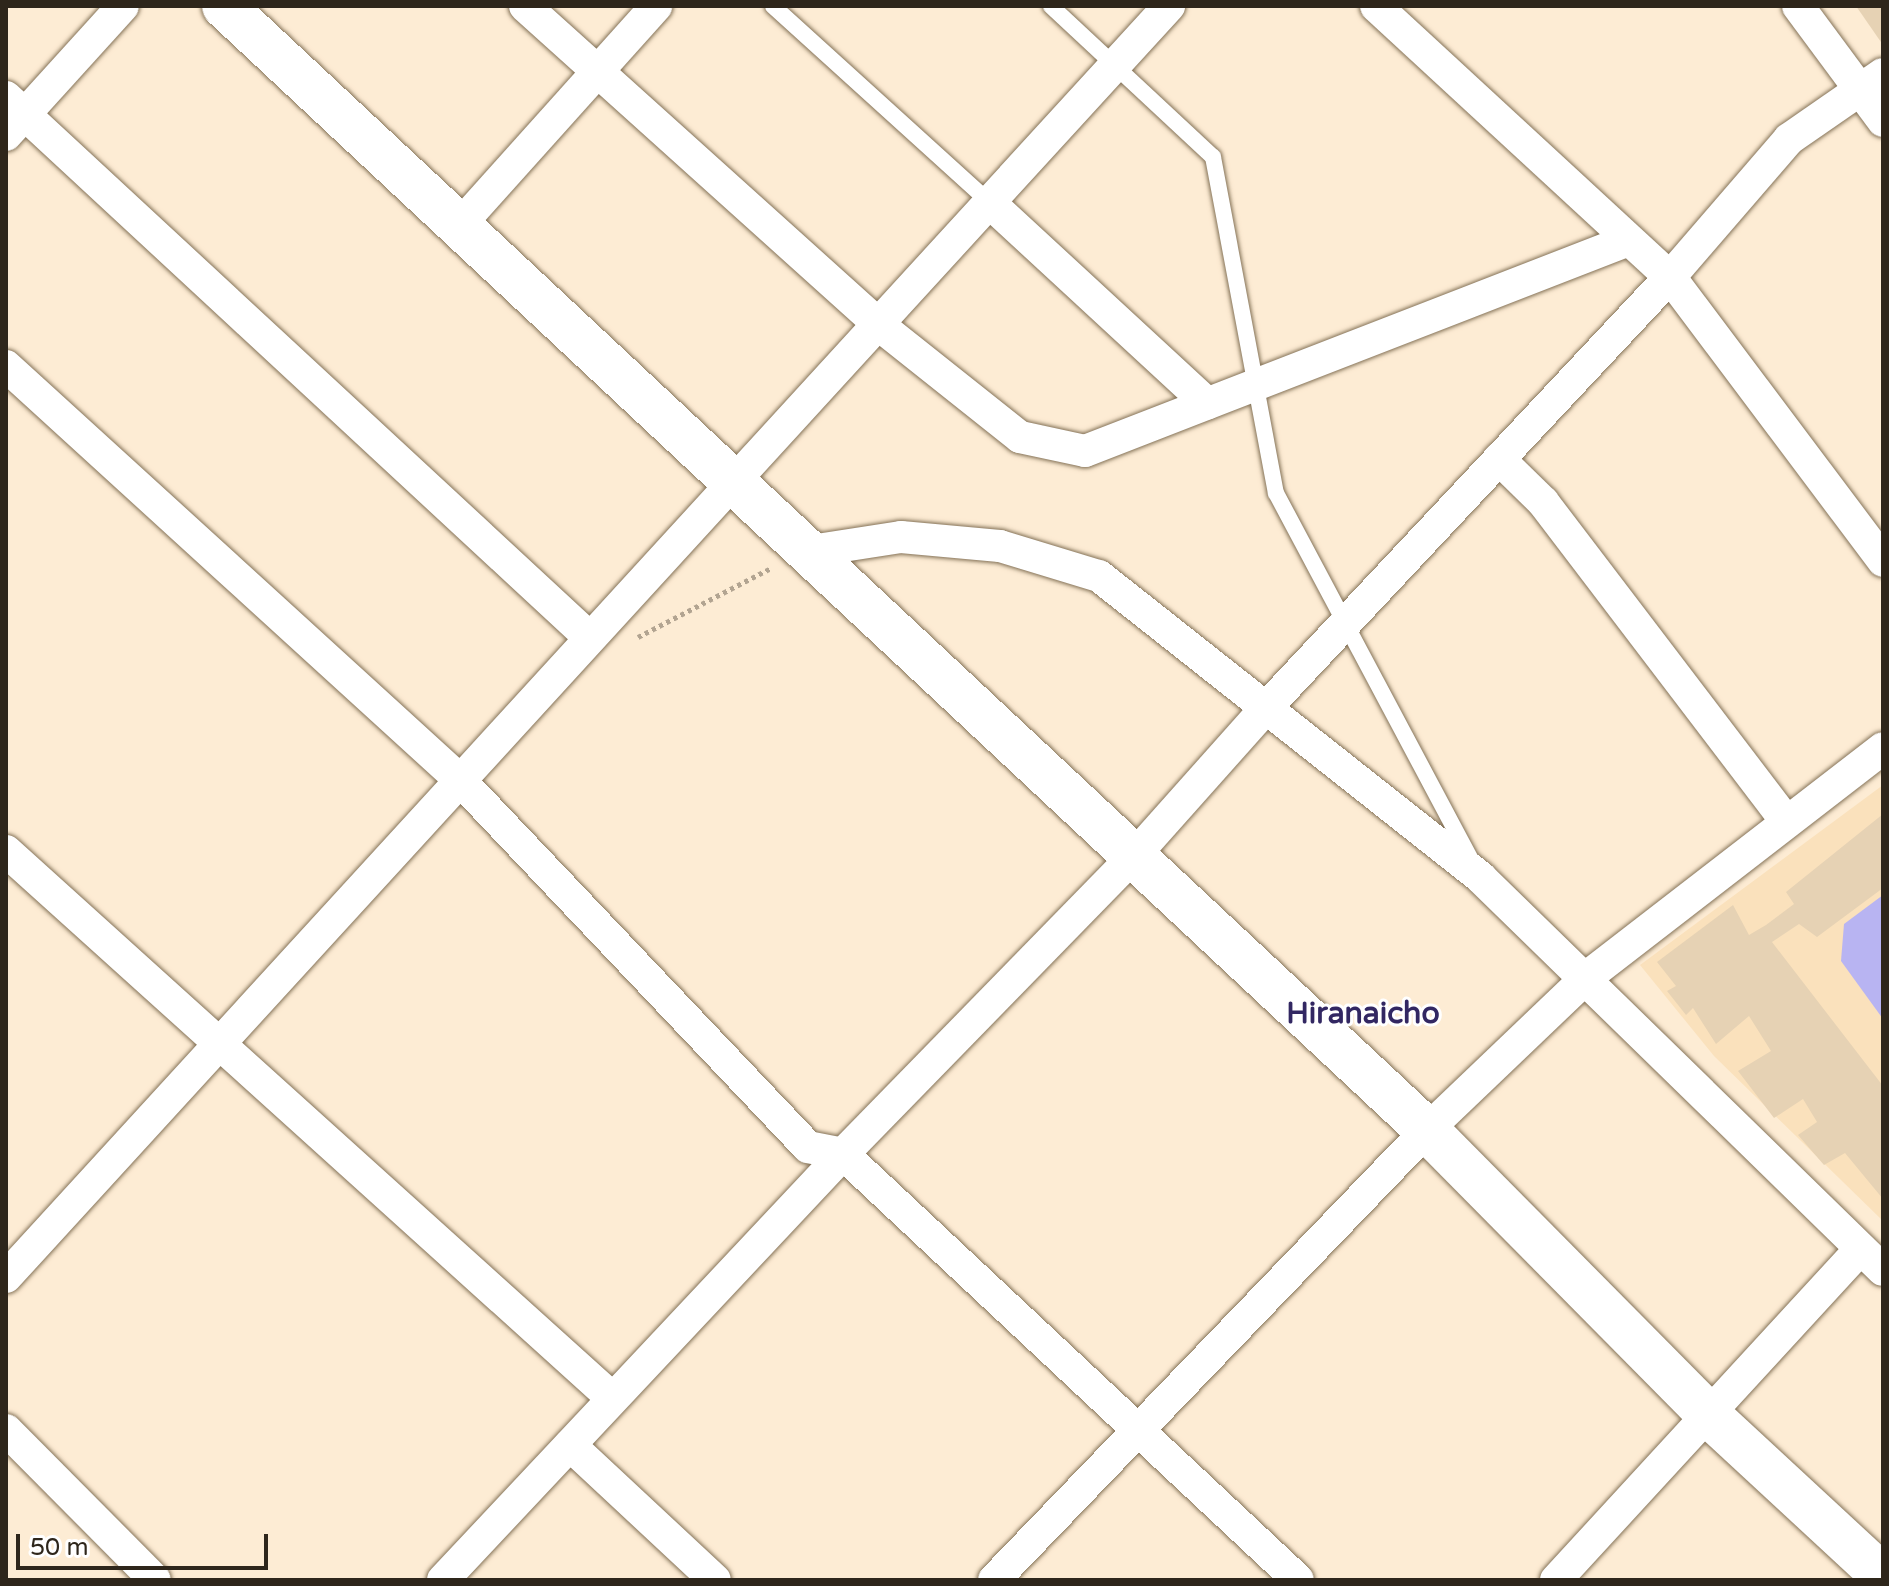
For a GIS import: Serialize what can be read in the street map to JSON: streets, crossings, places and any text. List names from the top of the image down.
{
  "districts": ["Hiranaicho"],
  "scale_bar": "50 m"
}
